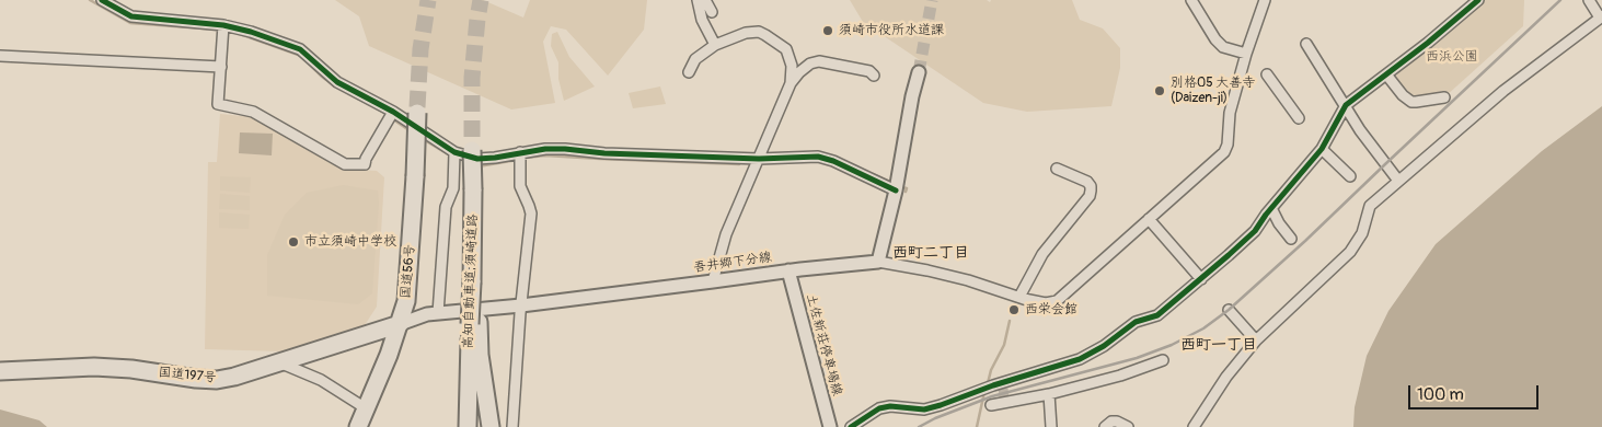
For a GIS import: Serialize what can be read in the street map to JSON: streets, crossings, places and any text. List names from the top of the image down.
{
  "streets": {
    "highway": ["国道56号", "高知自動車道;須崎道路", "国道197号"],
    "main road": ["吾井郷下分線", "土佐新荘停車場線"]
  },
  "crossings": [
    ["吾井郷下分線", "国道56号"],
    ["吾井郷下分線", "土佐新荘停車場線"],
    ["吾井郷下分線", "国道197号"],
    ["国道56号", "国道197号"]
  ],
  "districts": ["西町二丁目", "西町一丁目"],
  "parks": ["西浜公園"],
  "places": [
    "須崎市役所水道課",
    "別格05 大善寺 (Daizen-ji)",
    "市立須崎中学校",
    "西栄会館"
  ],
  "scale_bar": "100 m"
}
